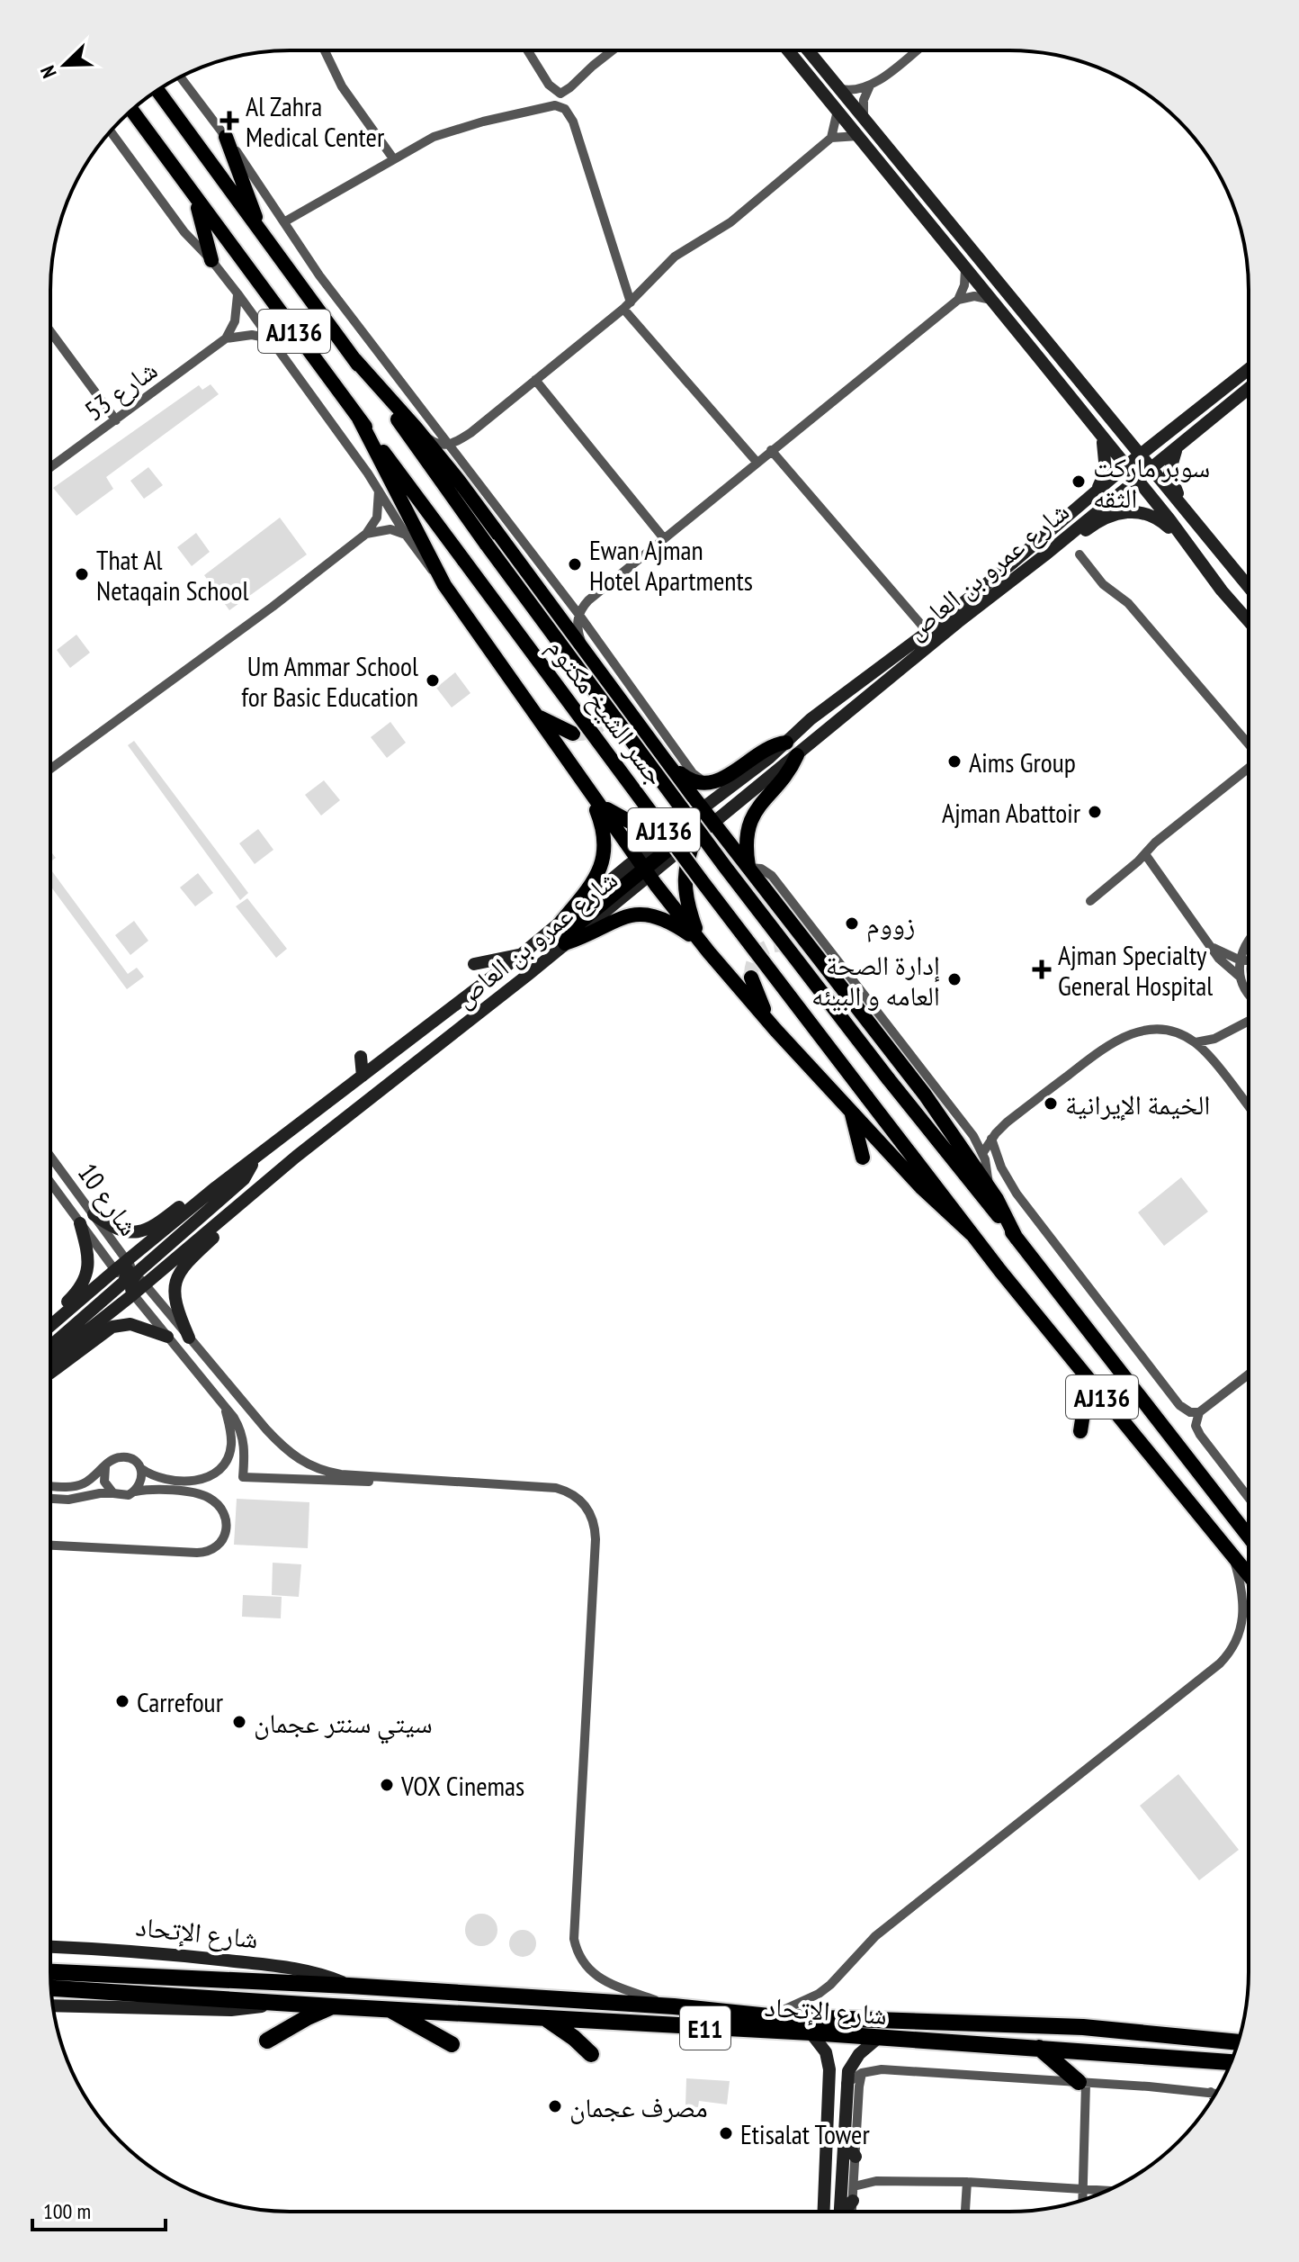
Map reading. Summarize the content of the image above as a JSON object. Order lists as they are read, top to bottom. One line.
{"streets":{"highway":["شارع الإتحاد","E11"],"main road":["AJ136","شارع عمرو بن العاص","جسر الشيخ مكتوم"],"street":["شارع 53","شارع 10"]},"crossings":[["AJ136","جسر الشيخ مكتوم"],["شارع عمرو بن العاص","شارع 10"]],"places":{"health":["Al Zahra Medical Center","Ajman Specialty General Hospital"],"other":["سوبر ماركت الثقه","Ewan Ajman Hotel Apartments","That Al Netaqain School","Um Ammar School for Basic Education","Aims Group","Ajman Abattoir","زووم","إدارة الصحة العامه و البيئه","الخيمة الإيرانية","Carrefour","سيتي سنتر عجمان","VOX Cinemas","مصرف عجمان","Etisalat Tower"]},"scale_bar":"100 m","north":"bottom left"}
